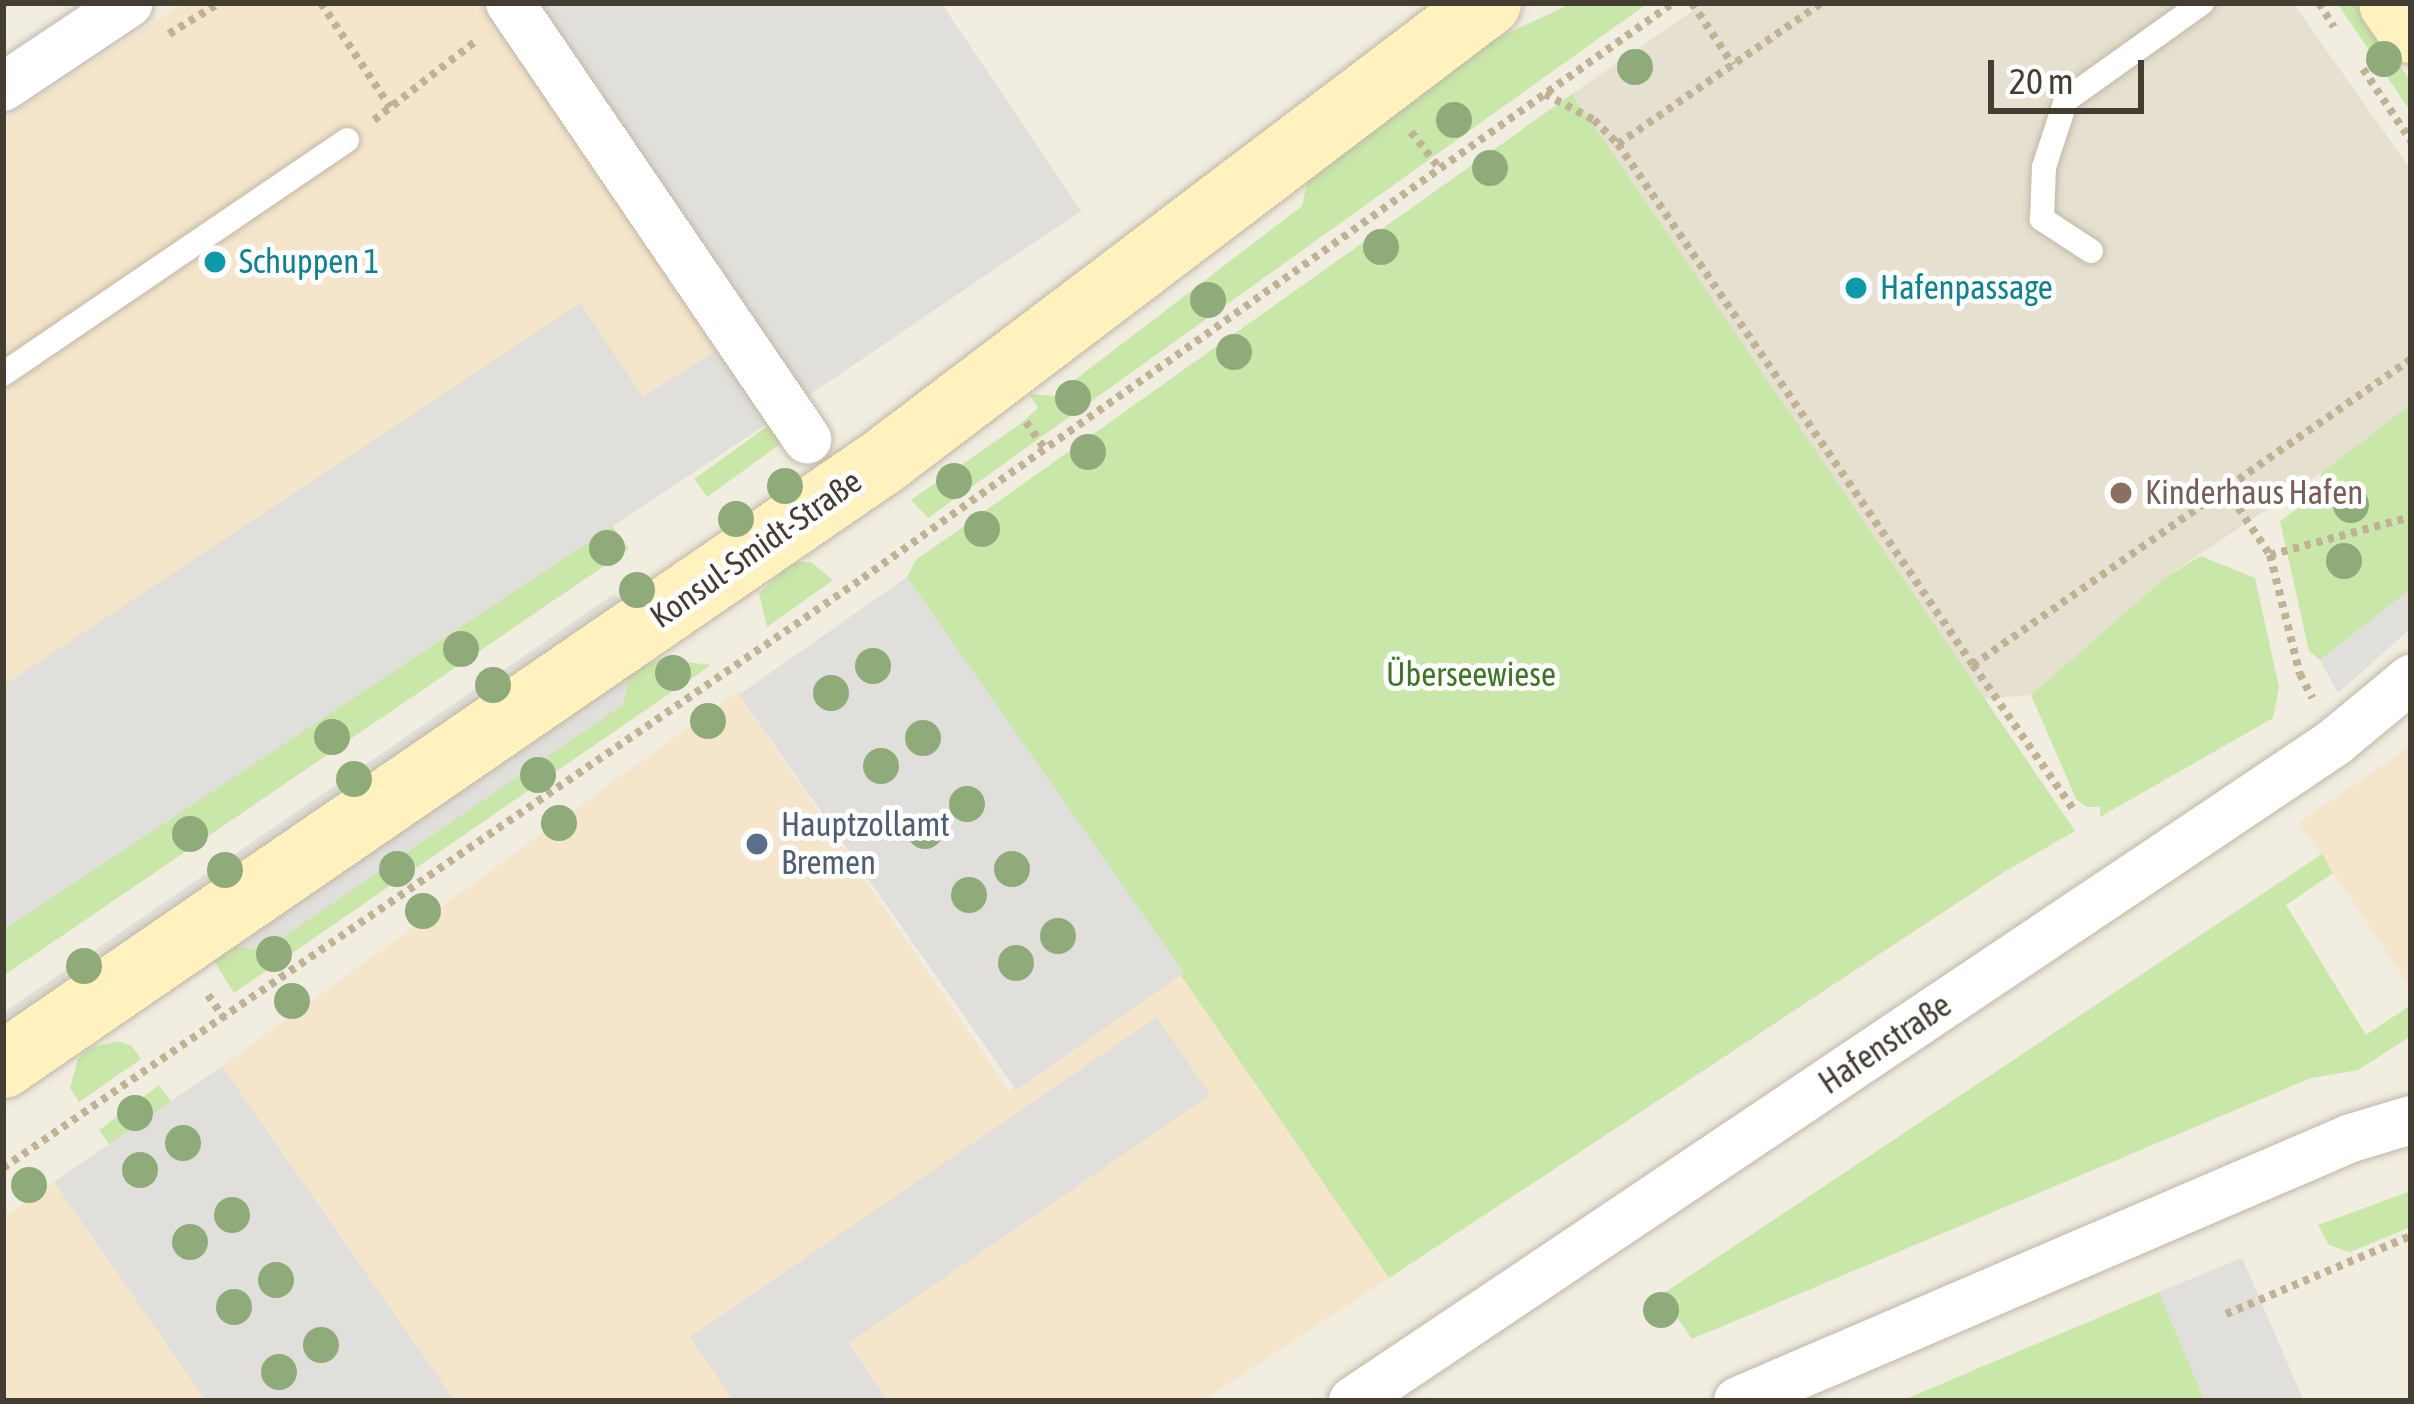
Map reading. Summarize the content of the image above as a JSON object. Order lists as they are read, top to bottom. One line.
{"streets":{"street":["Konsul-Smidt-Straße","Hafenstraße"]},"parks":["Überseewiese"],"places":["Schuppen 1","Hafenpassage","Kinderhaus Hafen","Hauptzollamt Bremen"],"scale_bar":"20 m"}
